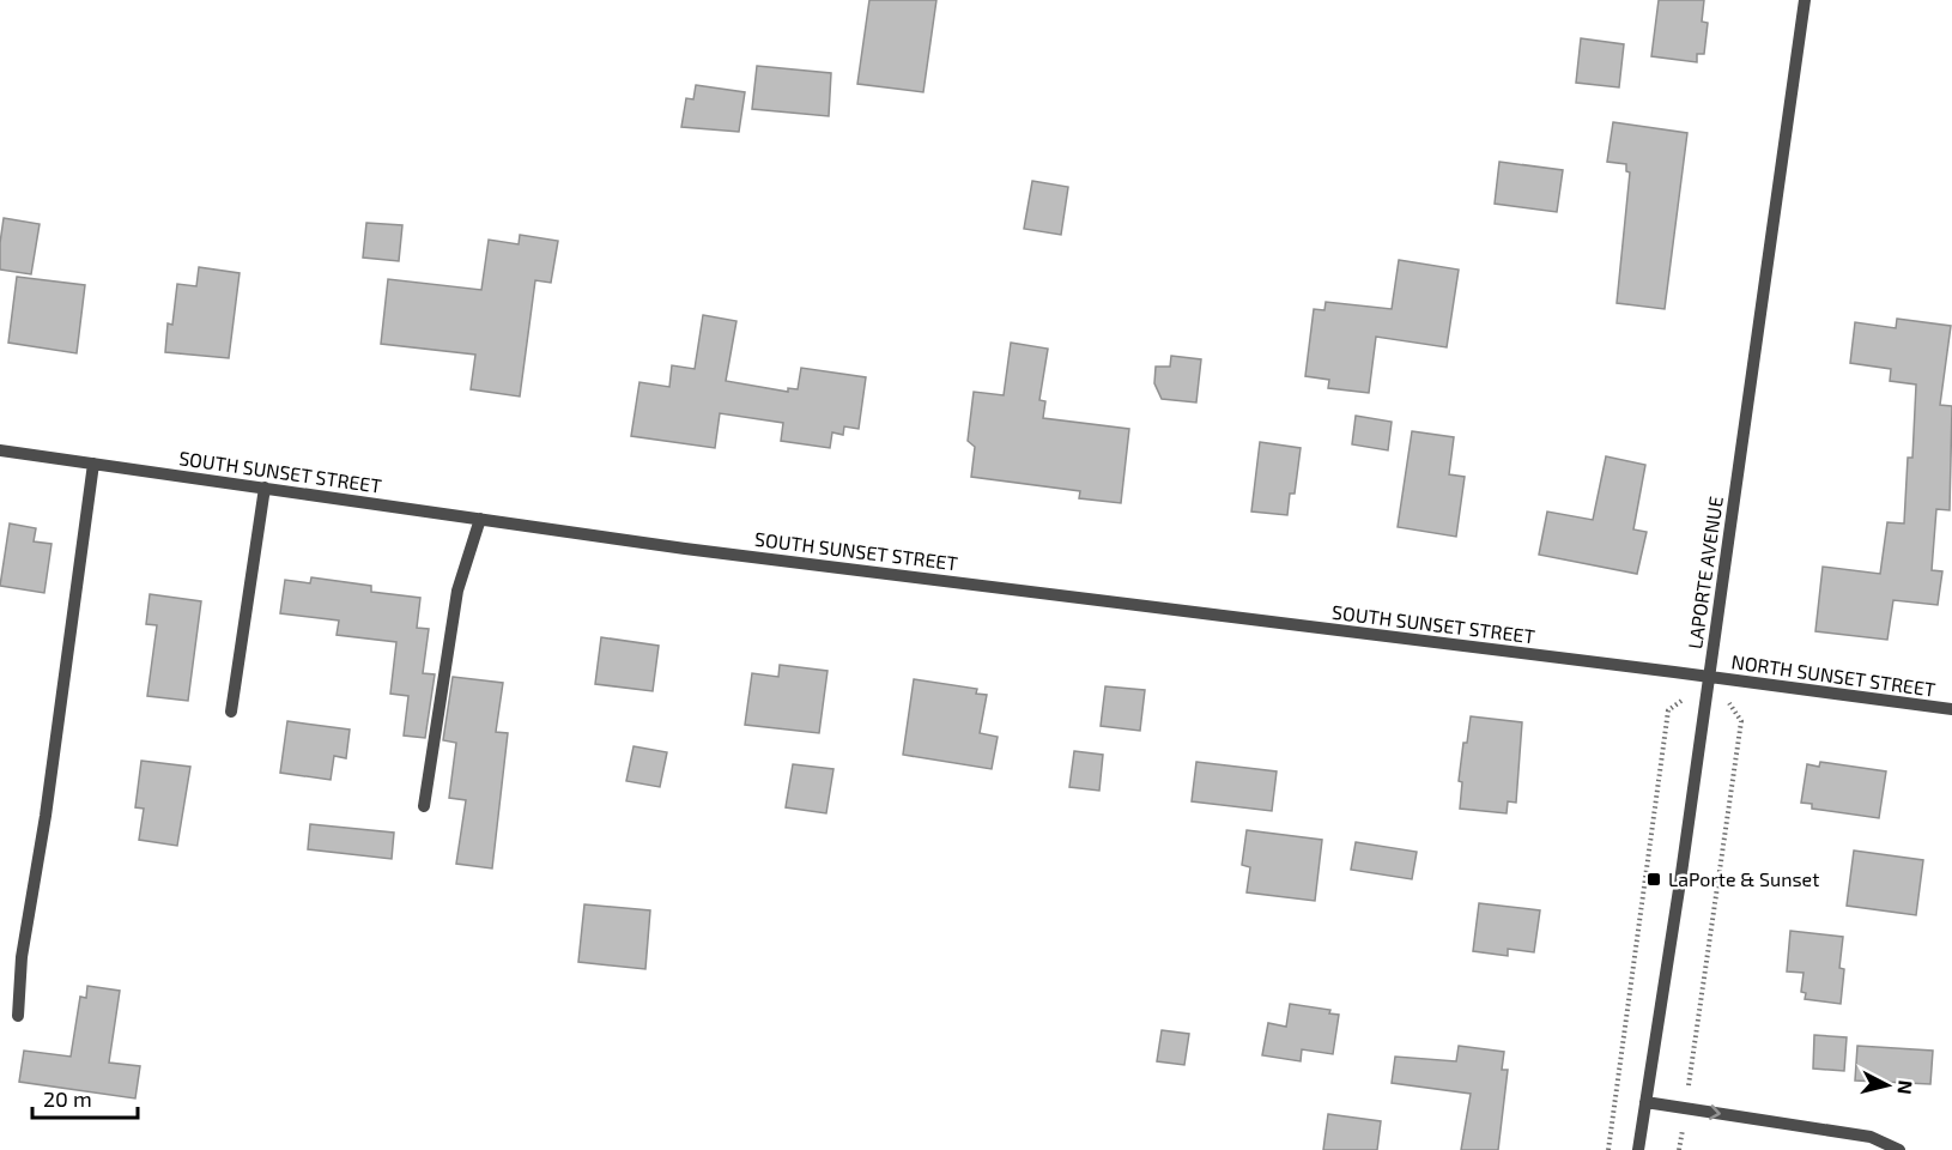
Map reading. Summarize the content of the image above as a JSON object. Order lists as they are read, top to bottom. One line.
{"streets":{"street":["SOUTH SUNSET STREET","LAPORTE AVENUE","NORTH SUNSET STREET"]},"crossings":[["SOUTH SUNSET STREET","LAPORTE AVENUE"],["SOUTH SUNSET STREET","NORTH SUNSET STREET"],["LAPORTE AVENUE","NORTH SUNSET STREET"]],"places":{"transit":["LaPorte & Sunset"]},"scale_bar":"20 m","north":"right"}
